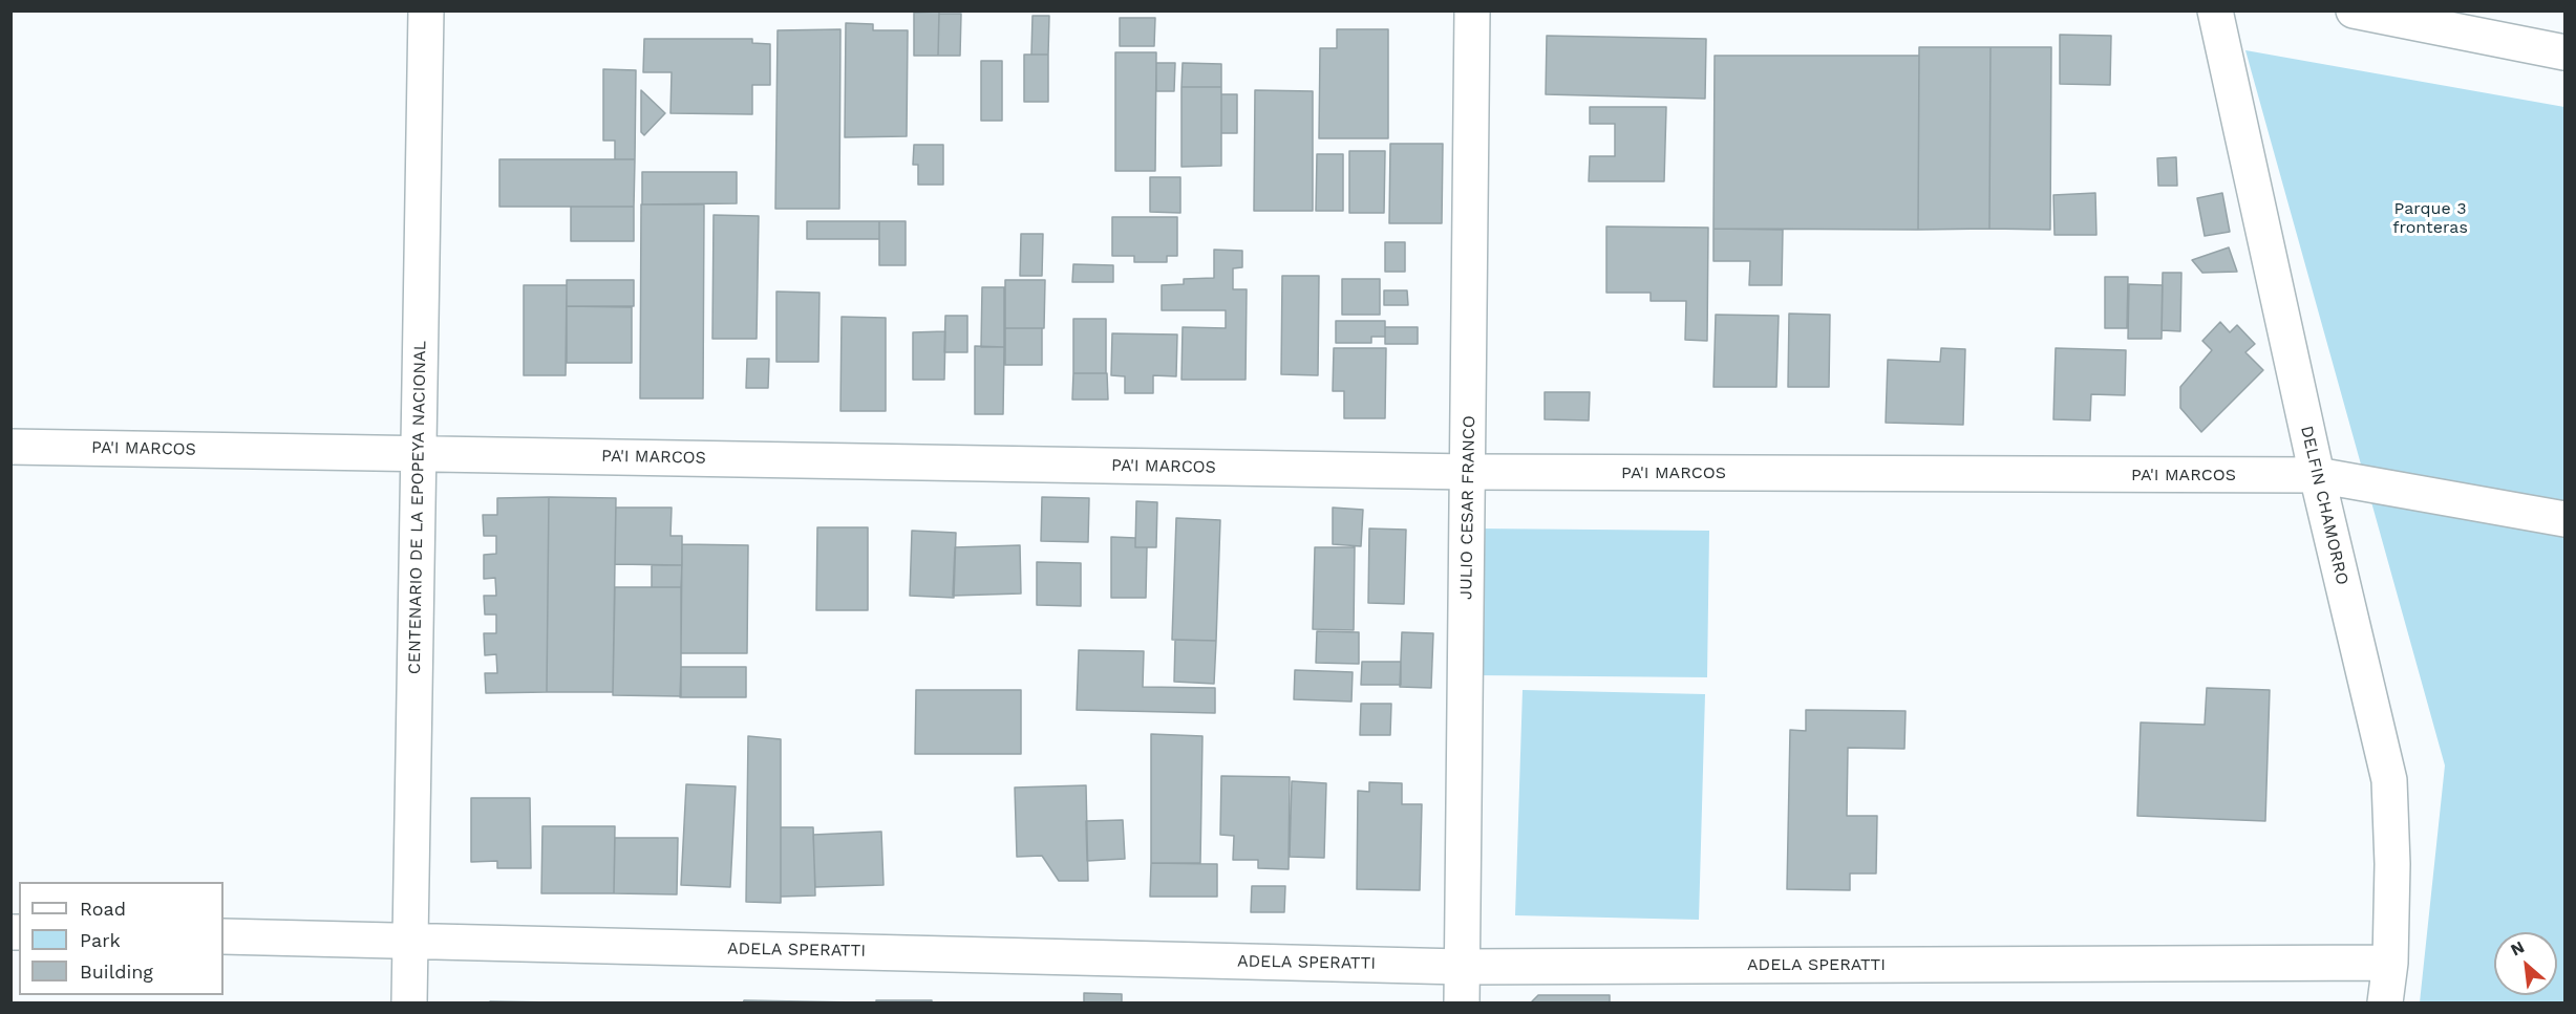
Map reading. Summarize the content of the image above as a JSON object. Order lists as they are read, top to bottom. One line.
{"streets":{"street":["PA'I MARCOS","DELFIN CHAMORRO","CENTENARIO DE LA EPOPEYA NACIONAL","JULIO CESAR FRANCO","ADELA SPERATTI"]},"crossings":[["PA'I MARCOS","DELFIN CHAMORRO"],["PA'I MARCOS","CENTENARIO DE LA EPOPEYA NACIONAL"],["PA'I MARCOS","JULIO CESAR FRANCO"],["DELFIN CHAMORRO","ADELA SPERATTI"],["CENTENARIO DE LA EPOPEYA NACIONAL","ADELA SPERATTI"],["JULIO CESAR FRANCO","ADELA SPERATTI"]],"parks":["Parque 3 fronteras"],"legend":["Road","Park","Building"],"north":"top left"}
